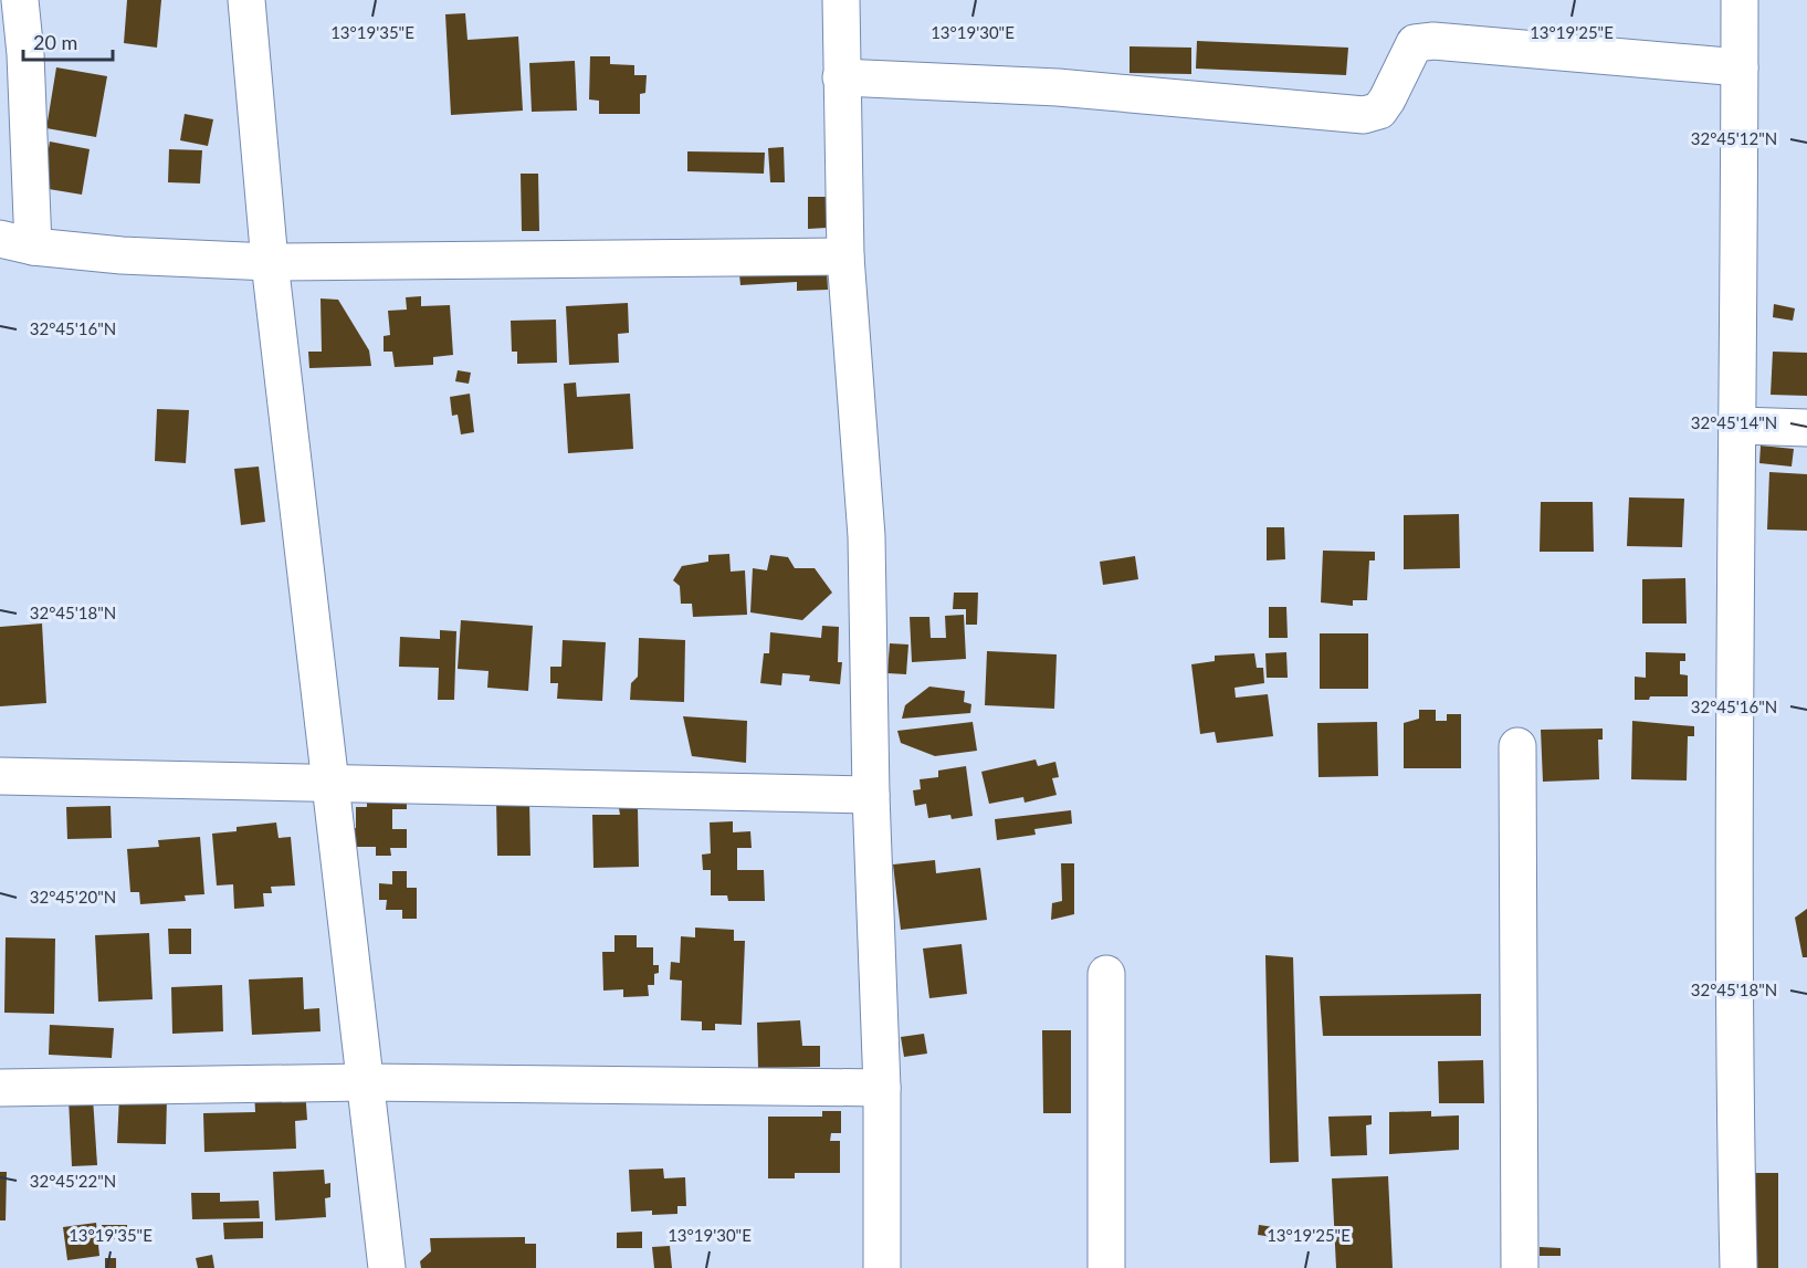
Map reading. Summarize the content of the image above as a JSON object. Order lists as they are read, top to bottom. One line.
{"scale_bar":"20 m","coordinates":["13°19'35\"E","13°19'30\"E","13°19'25\"E","32°45'12\"N","32°45'16\"N","32°45'14\"N","32°45'18\"N","32°45'20\"N","32°45'22\"N"]}
